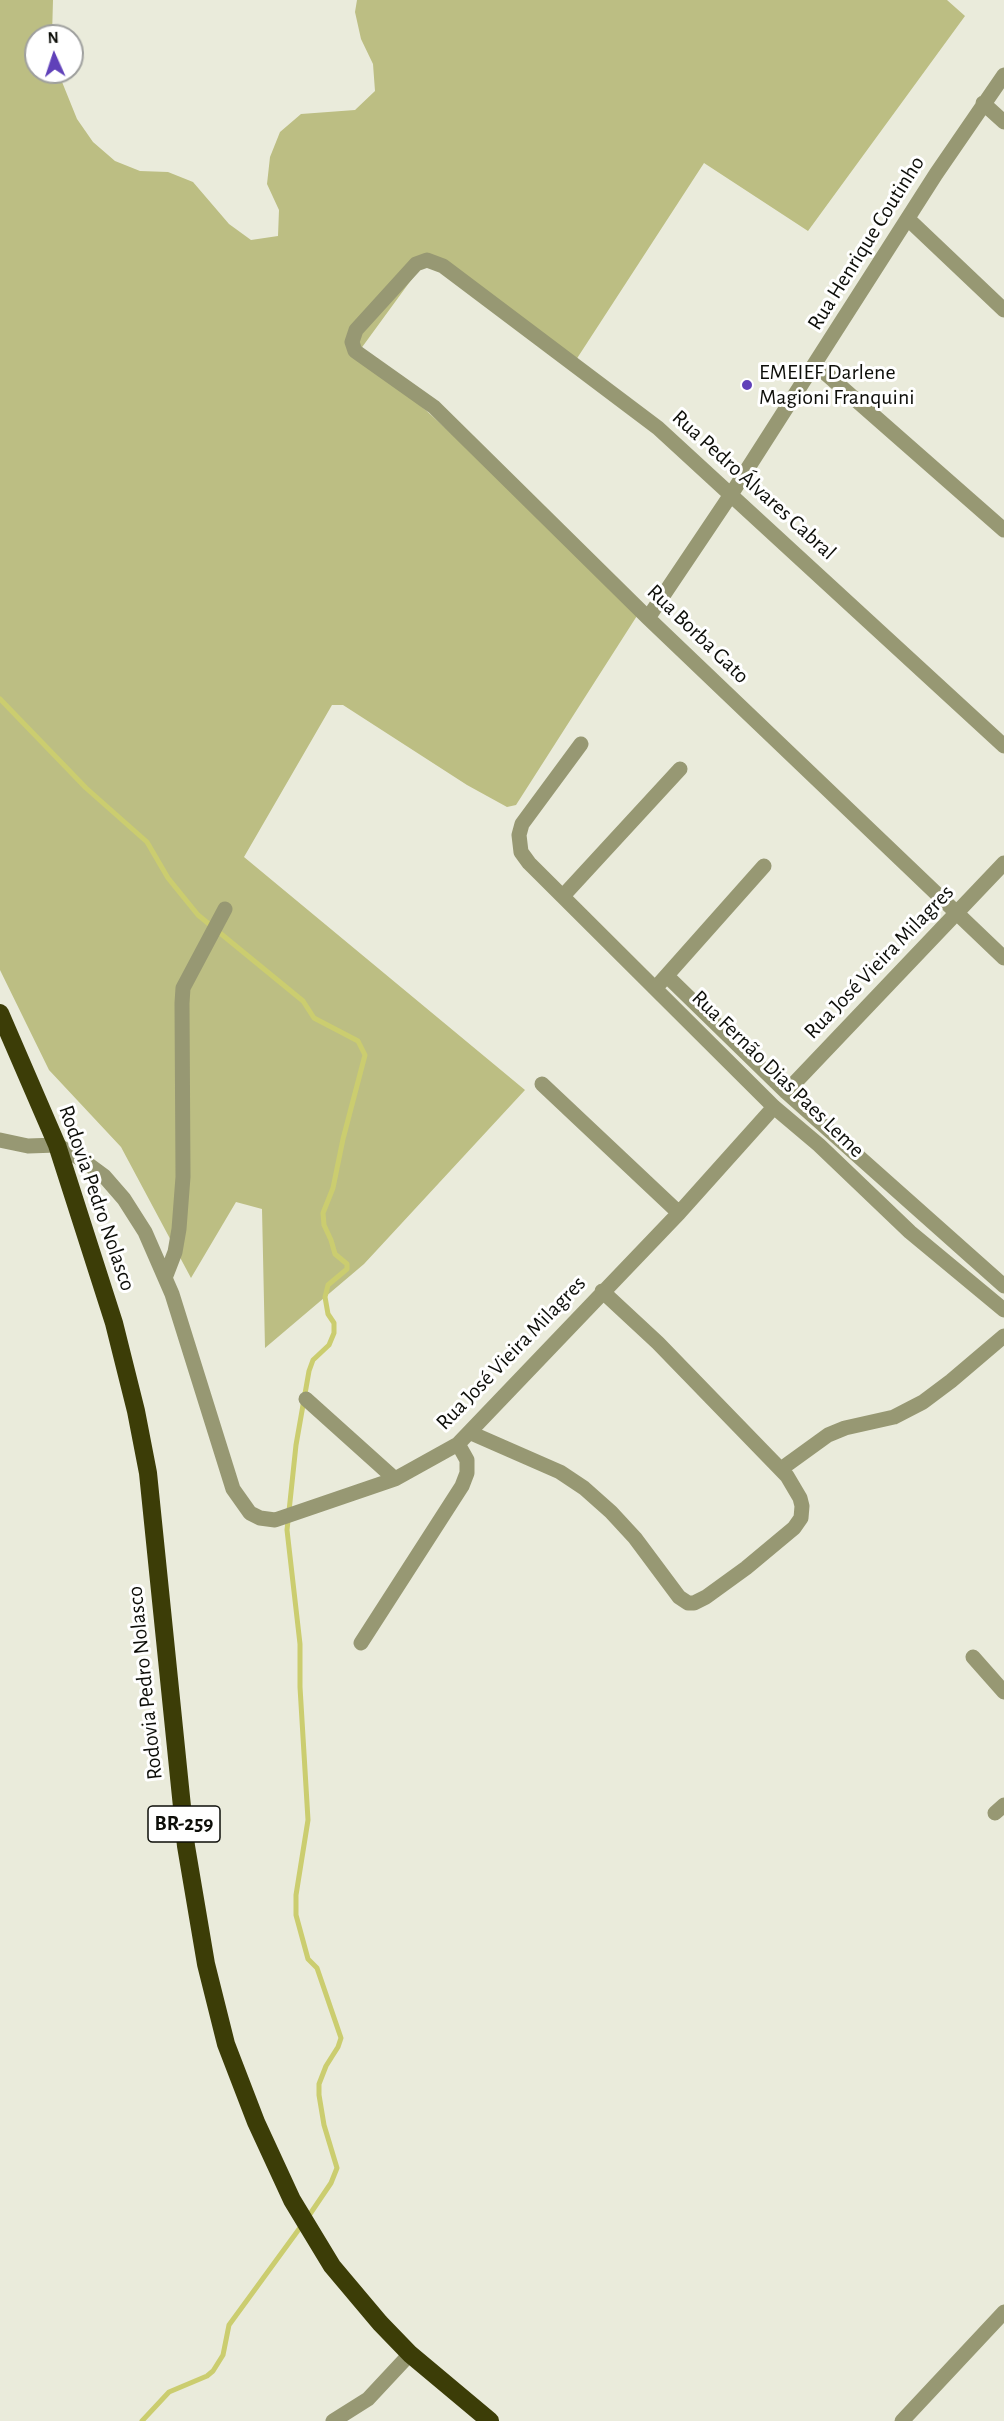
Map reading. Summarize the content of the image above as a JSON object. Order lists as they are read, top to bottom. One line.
{"streets":{"highway":["Rodovia Pedro Nolasco","BR-259"],"street":["Rua Henrique Coutinho","Rua Pedro Álvares Cabral","Rua Borba Gato","Rua José Vieira Milagres","Rua Fernão Dias Paes Leme"]},"crossings":[["Rua Henrique Coutinho","Rua Pedro Álvares Cabral"],["Rua Henrique Coutinho","Rua Borba Gato"],["Rua Pedro Álvares Cabral","Rua Borba Gato"],["Rua Borba Gato","Rua José Vieira Milagres"],["Rua José Vieira Milagres","Rua Fernão Dias Paes Leme"],["Rua José Vieira Milagres","Rodovia Pedro Nolasco"]],"places":["EMEIEF Darlene Magioni Franquini"],"north":"top"}
